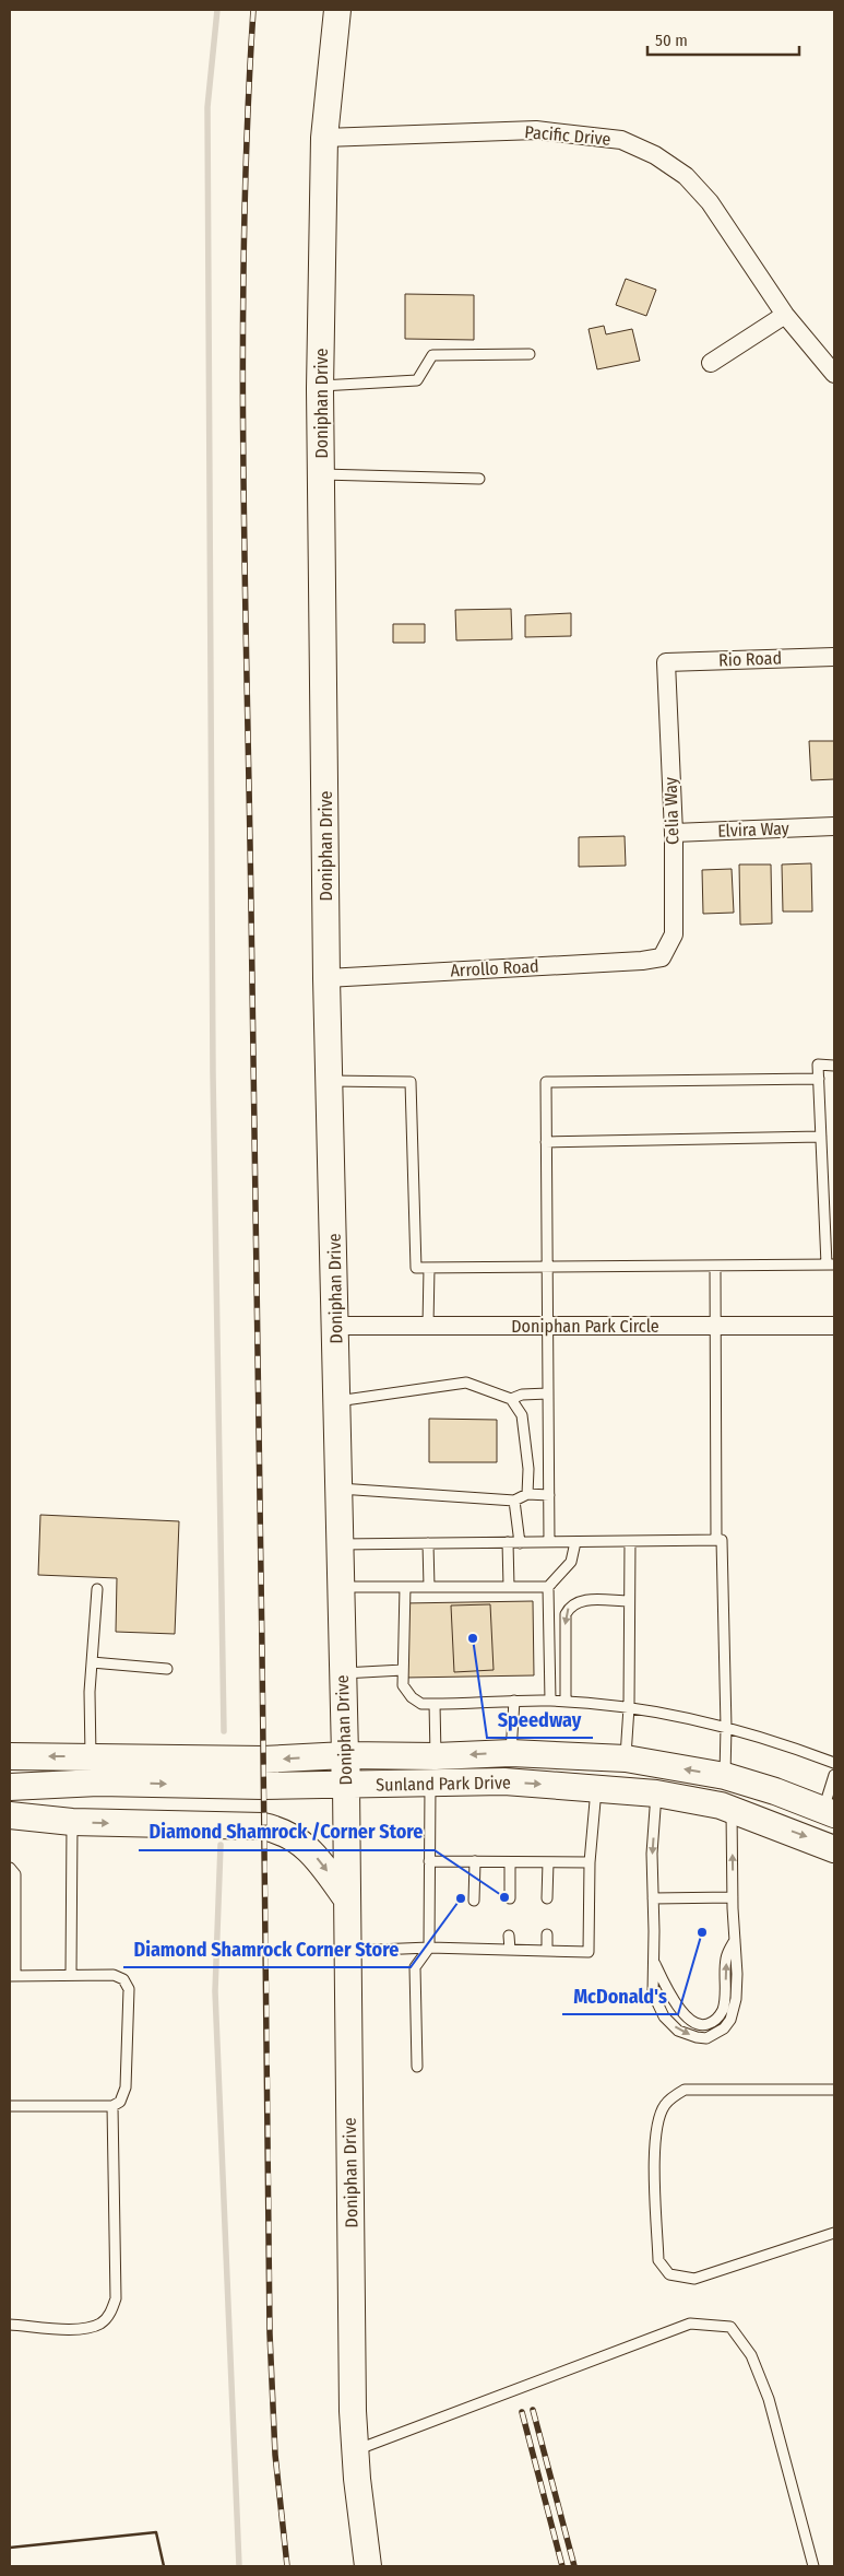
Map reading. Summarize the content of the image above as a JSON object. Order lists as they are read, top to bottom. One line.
{"streets":{"main road":["Doniphan Drive","Sunland Park Drive"],"street":["Pacific Drive","Rio Road","Celia Way","Elvira Way","Arrollo Road","Doniphan Park Circle"]},"crossings":[["Pacific Drive","Doniphan Drive"],["Doniphan Drive","Arrollo Road"],["Doniphan Drive","Doniphan Park Circle"],["Doniphan Drive","Sunland Park Drive"],["Rio Road","Celia Way"],["Celia Way","Elvira Way"],["Celia Way","Arrollo Road"]],"places":["Speedway","Diamond Shamrock /Corner Store","Diamond Shamrock Corner Store","McDonald's"],"scale_bar":"50 m"}
